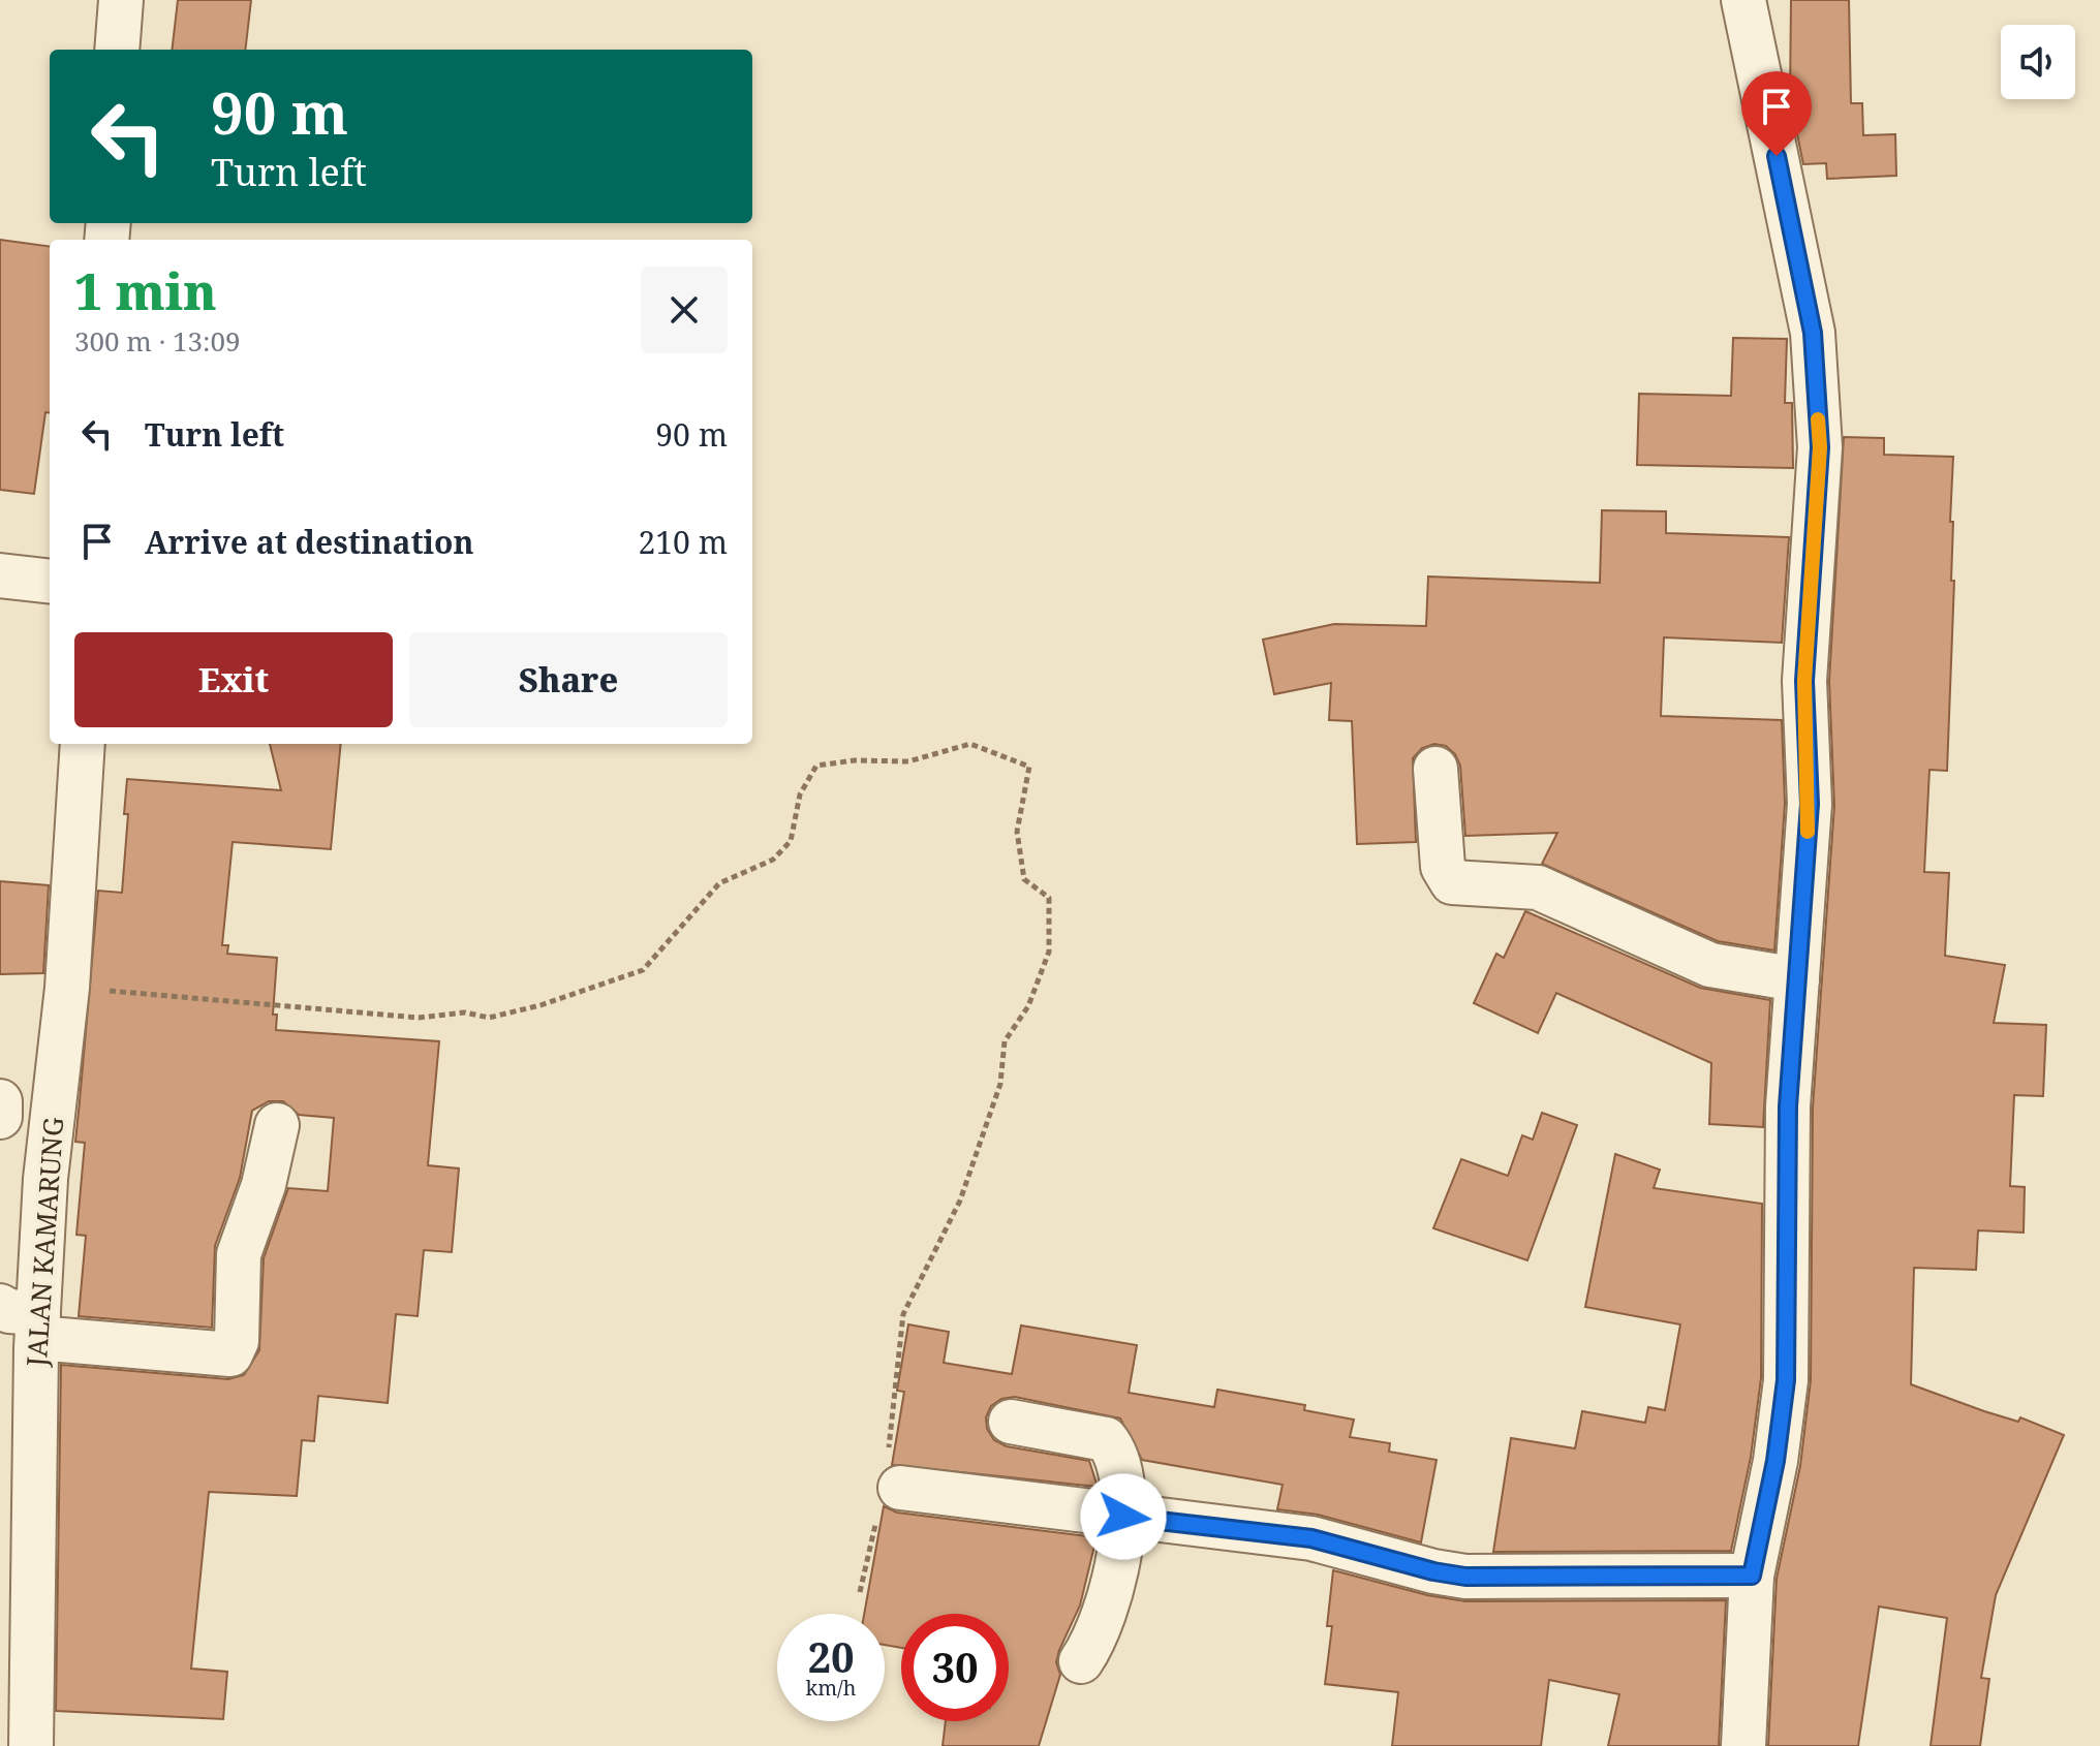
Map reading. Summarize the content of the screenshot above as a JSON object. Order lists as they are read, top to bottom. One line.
{"streets":{"street":["JALAN KAMARUNG"]},"page":{"turn":["90 m","Turn left"],"heading":["1 min","300 m · 13:09"],"list":[{"name":"Turn left","value":"90 m"},{"name":"Arrive at destination","value":"210 m"}],"buttons":["Exit","Share"],"speed":"20 km/h","limit":"30"}}
